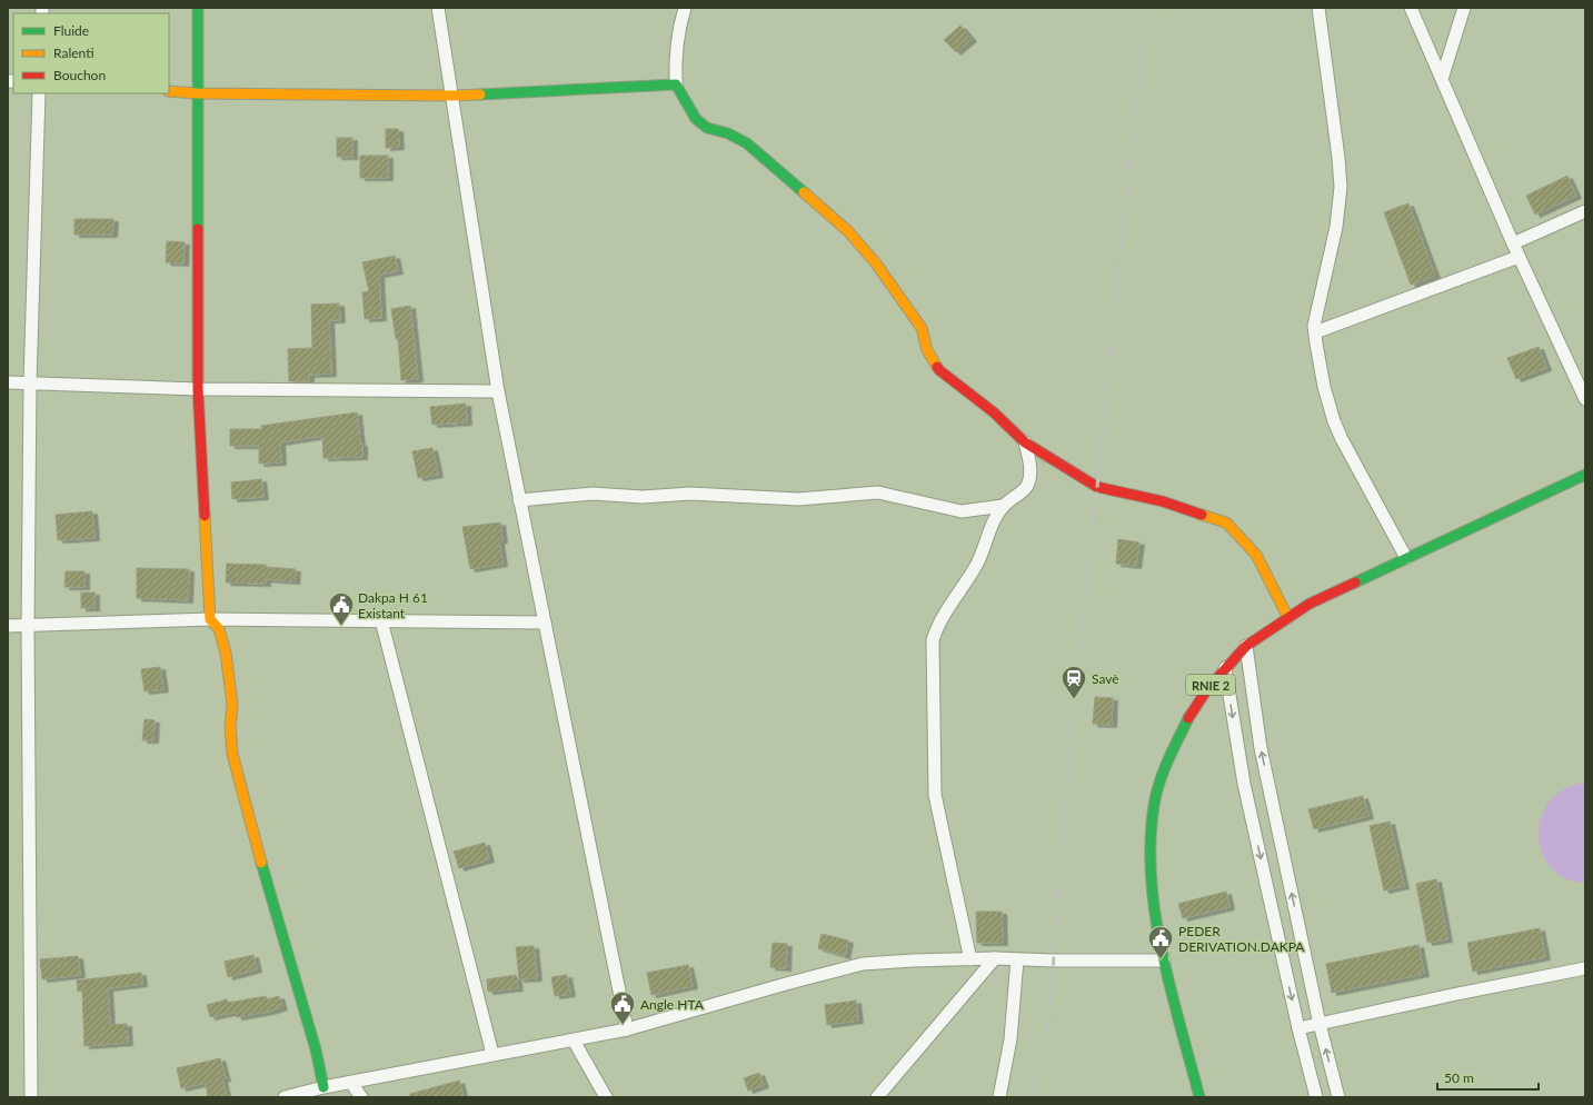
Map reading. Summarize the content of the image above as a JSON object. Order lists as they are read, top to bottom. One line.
{"streets":{"street":["RNIE 2"]},"places":{"public building":["Dakpa H 61 Existant","PEDER DERIVATION.DAKPA","Angle HTA"],"station":["Savè"]},"legend":["Fluide","Ralenti","Bouchon"],"scale_bar":"50 m"}
